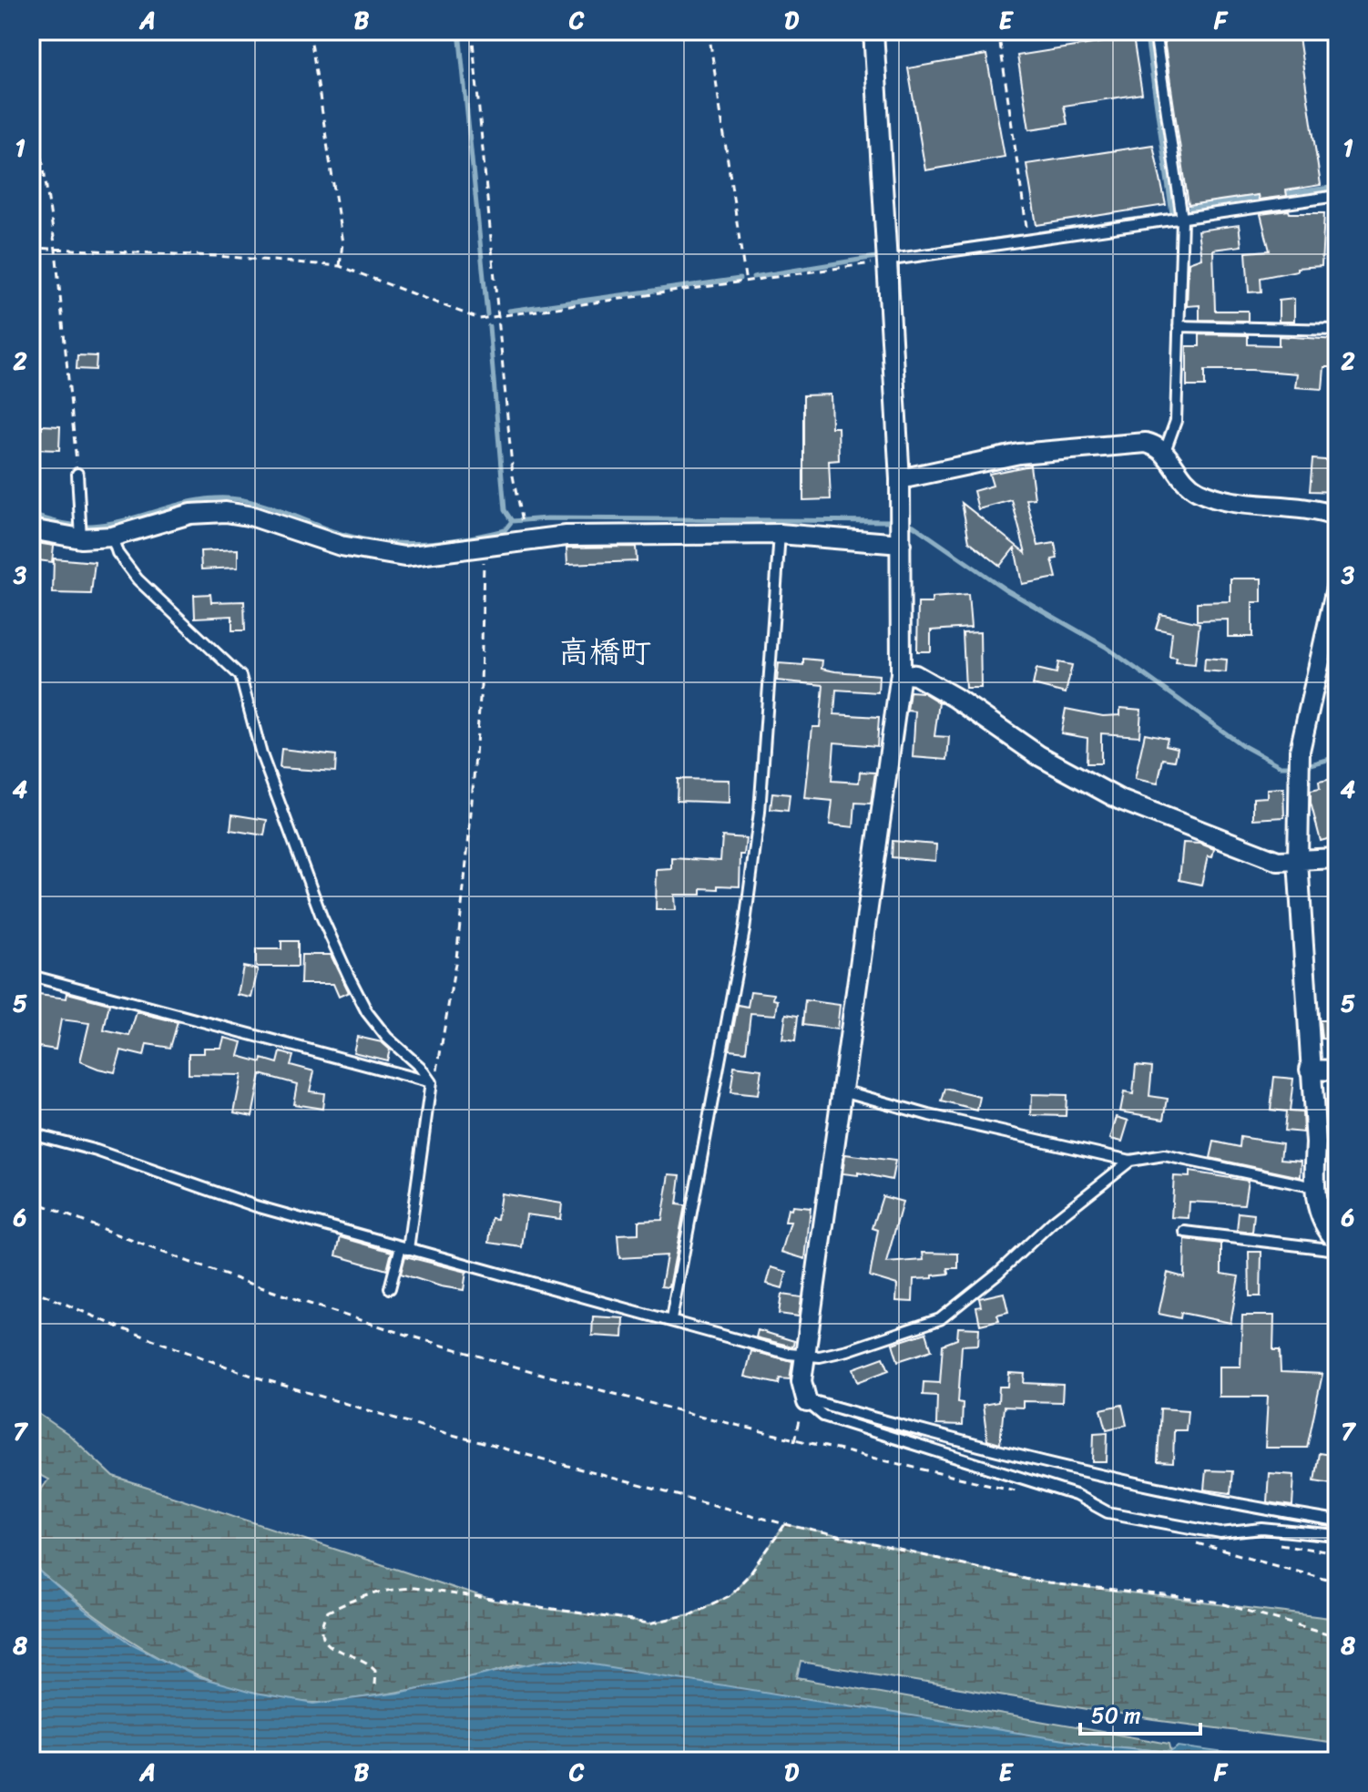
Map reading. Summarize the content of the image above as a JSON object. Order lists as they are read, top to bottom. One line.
{"districts":["高橋町"],"scale_bar":"50 m","grid":{"columns":["A","B","C","D","E","F"],"rows":["1","2","3","4","5","6","7","8"]}}
